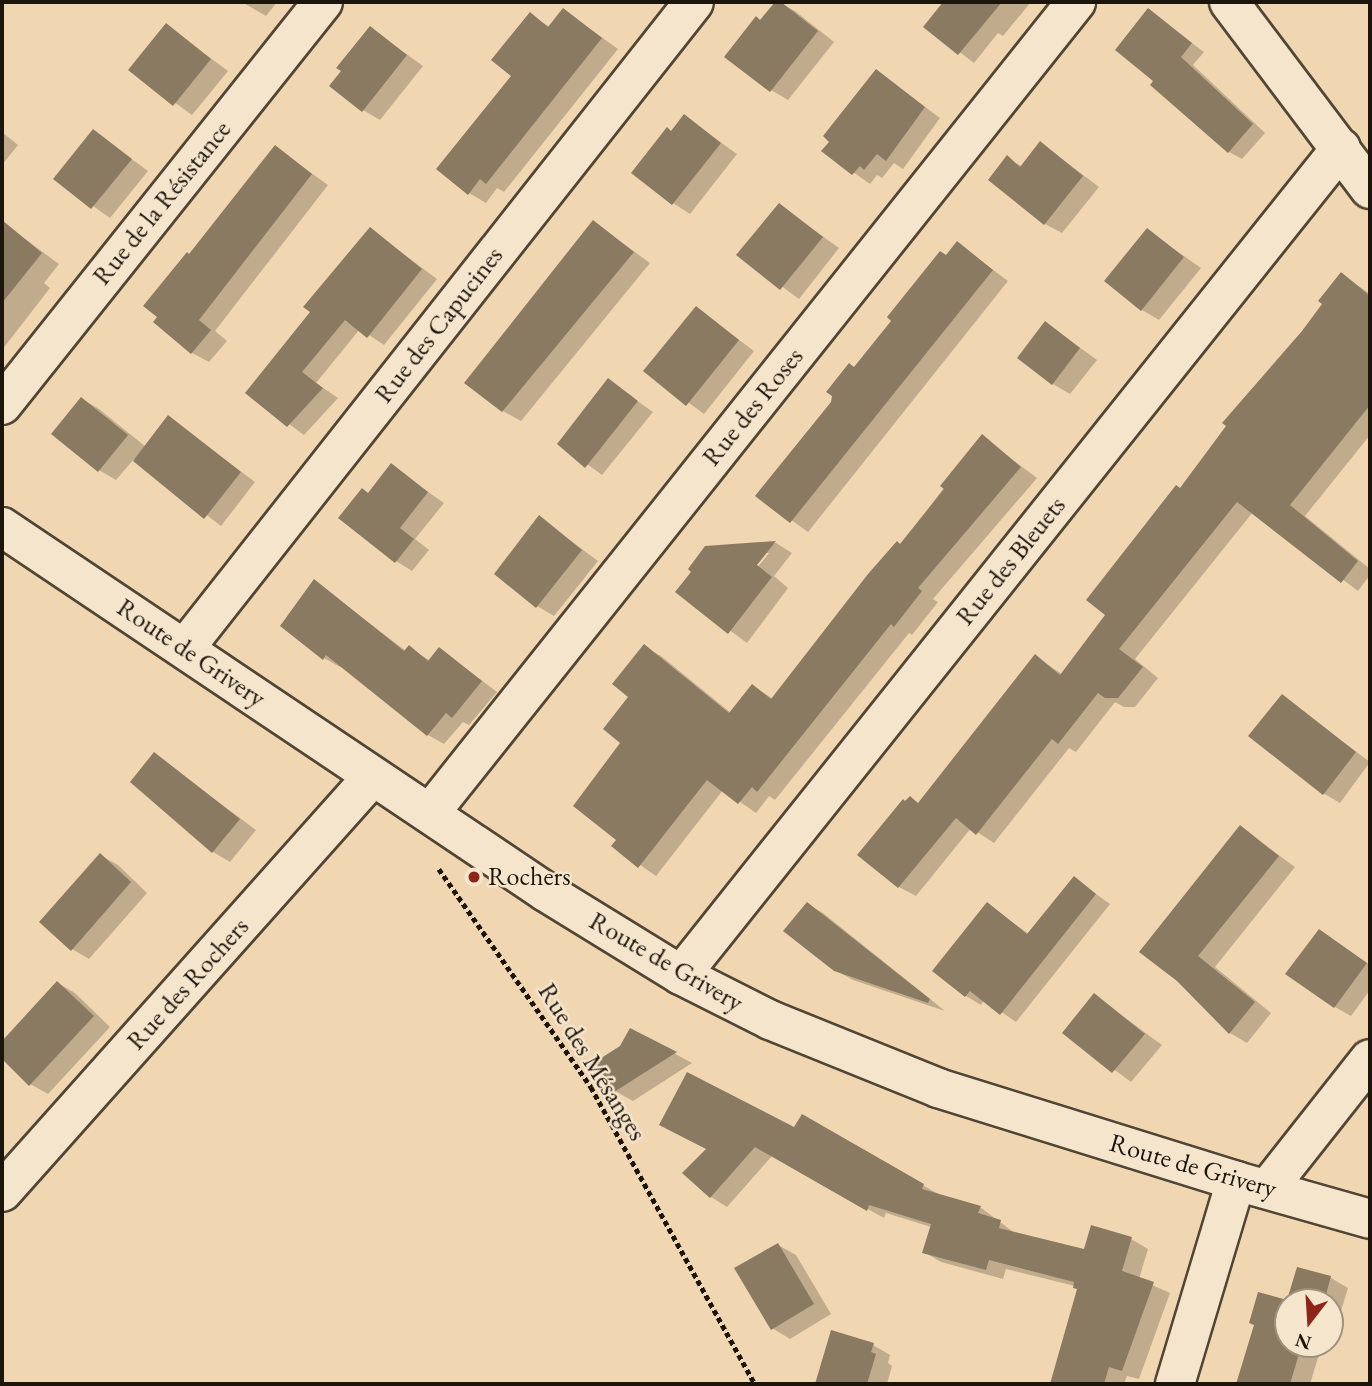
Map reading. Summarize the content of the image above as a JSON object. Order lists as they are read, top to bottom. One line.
{"streets":{"street":["Rue de la Résistance","Rue des Capucines","Rue des Roses","Rue des Bleuets","Route de Grivery","Rue des Rochers"],"path":["Rue des Mésanges"]},"crossings":[["Rue des Capucines","Route de Grivery"],["Rue des Roses","Route de Grivery"],["Rue des Bleuets","Route de Grivery"],["Route de Grivery","Rue des Rochers"]],"places":["Rochers"],"north":"bottom"}
